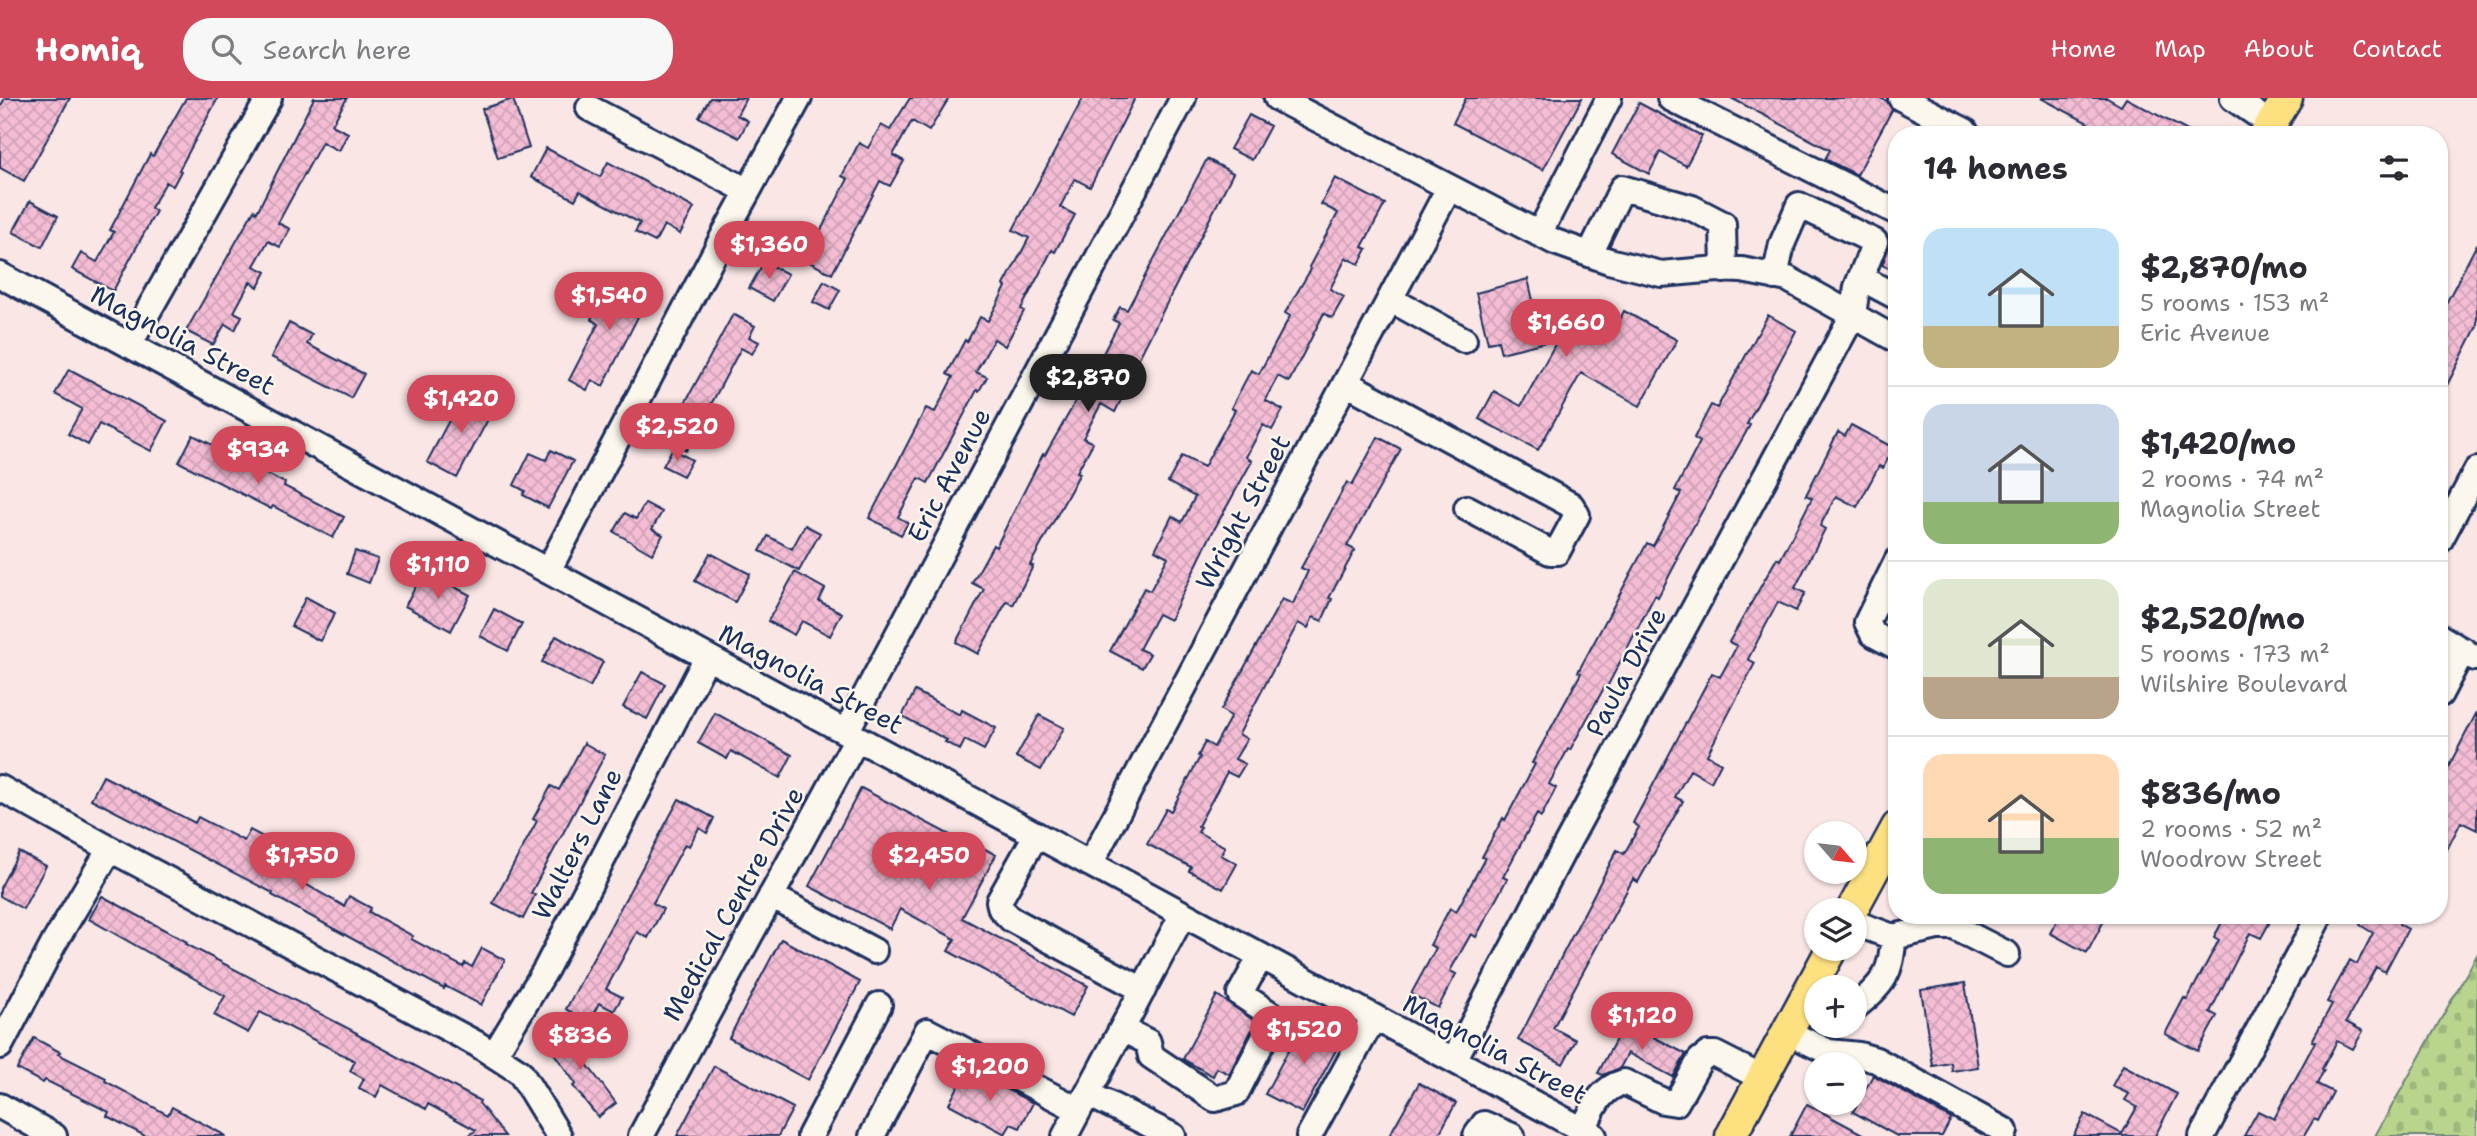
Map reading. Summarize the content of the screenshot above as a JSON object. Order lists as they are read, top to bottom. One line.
{"streets":{"street":["Magnolia Street","Eric Avenue","Wright Street","Paula Drive","Walters Lane","Medical Centre Drive"]},"crossings":[["Magnolia Street","Eric Avenue"],["Magnolia Street","Wright Street"],["Magnolia Street","Paula Drive"],["Magnolia Street","Walters Lane"],["Magnolia Street","Medical Centre Drive"],["Eric Avenue","Medical Centre Drive"]],"north":"bottom right","page":{"header":"Homiq","search":"Search here","nav":["Home","Map","About","Contact"],"heading":"14 homes","list":[{"name":"$2,870/mo","note":"5 rooms · 153 m² · Eric Avenue"},{"name":"$1,420/mo","note":"2 rooms · 74 m² · Magnolia Street"},{"name":"$2,520/mo","note":"5 rooms · 173 m² · Wilshire Boulevard"},{"name":"$836/mo","note":"2 rooms · 52 m² · Woodrow Street"}],"price":["$1,360","$1,540","$1,660","$2,870","$1,420","$2,520","$934","$1,110","$1,750","$2,450","$1,120","$1,520","$836","$1,200"],"map_buttons":["+","−"]}}
